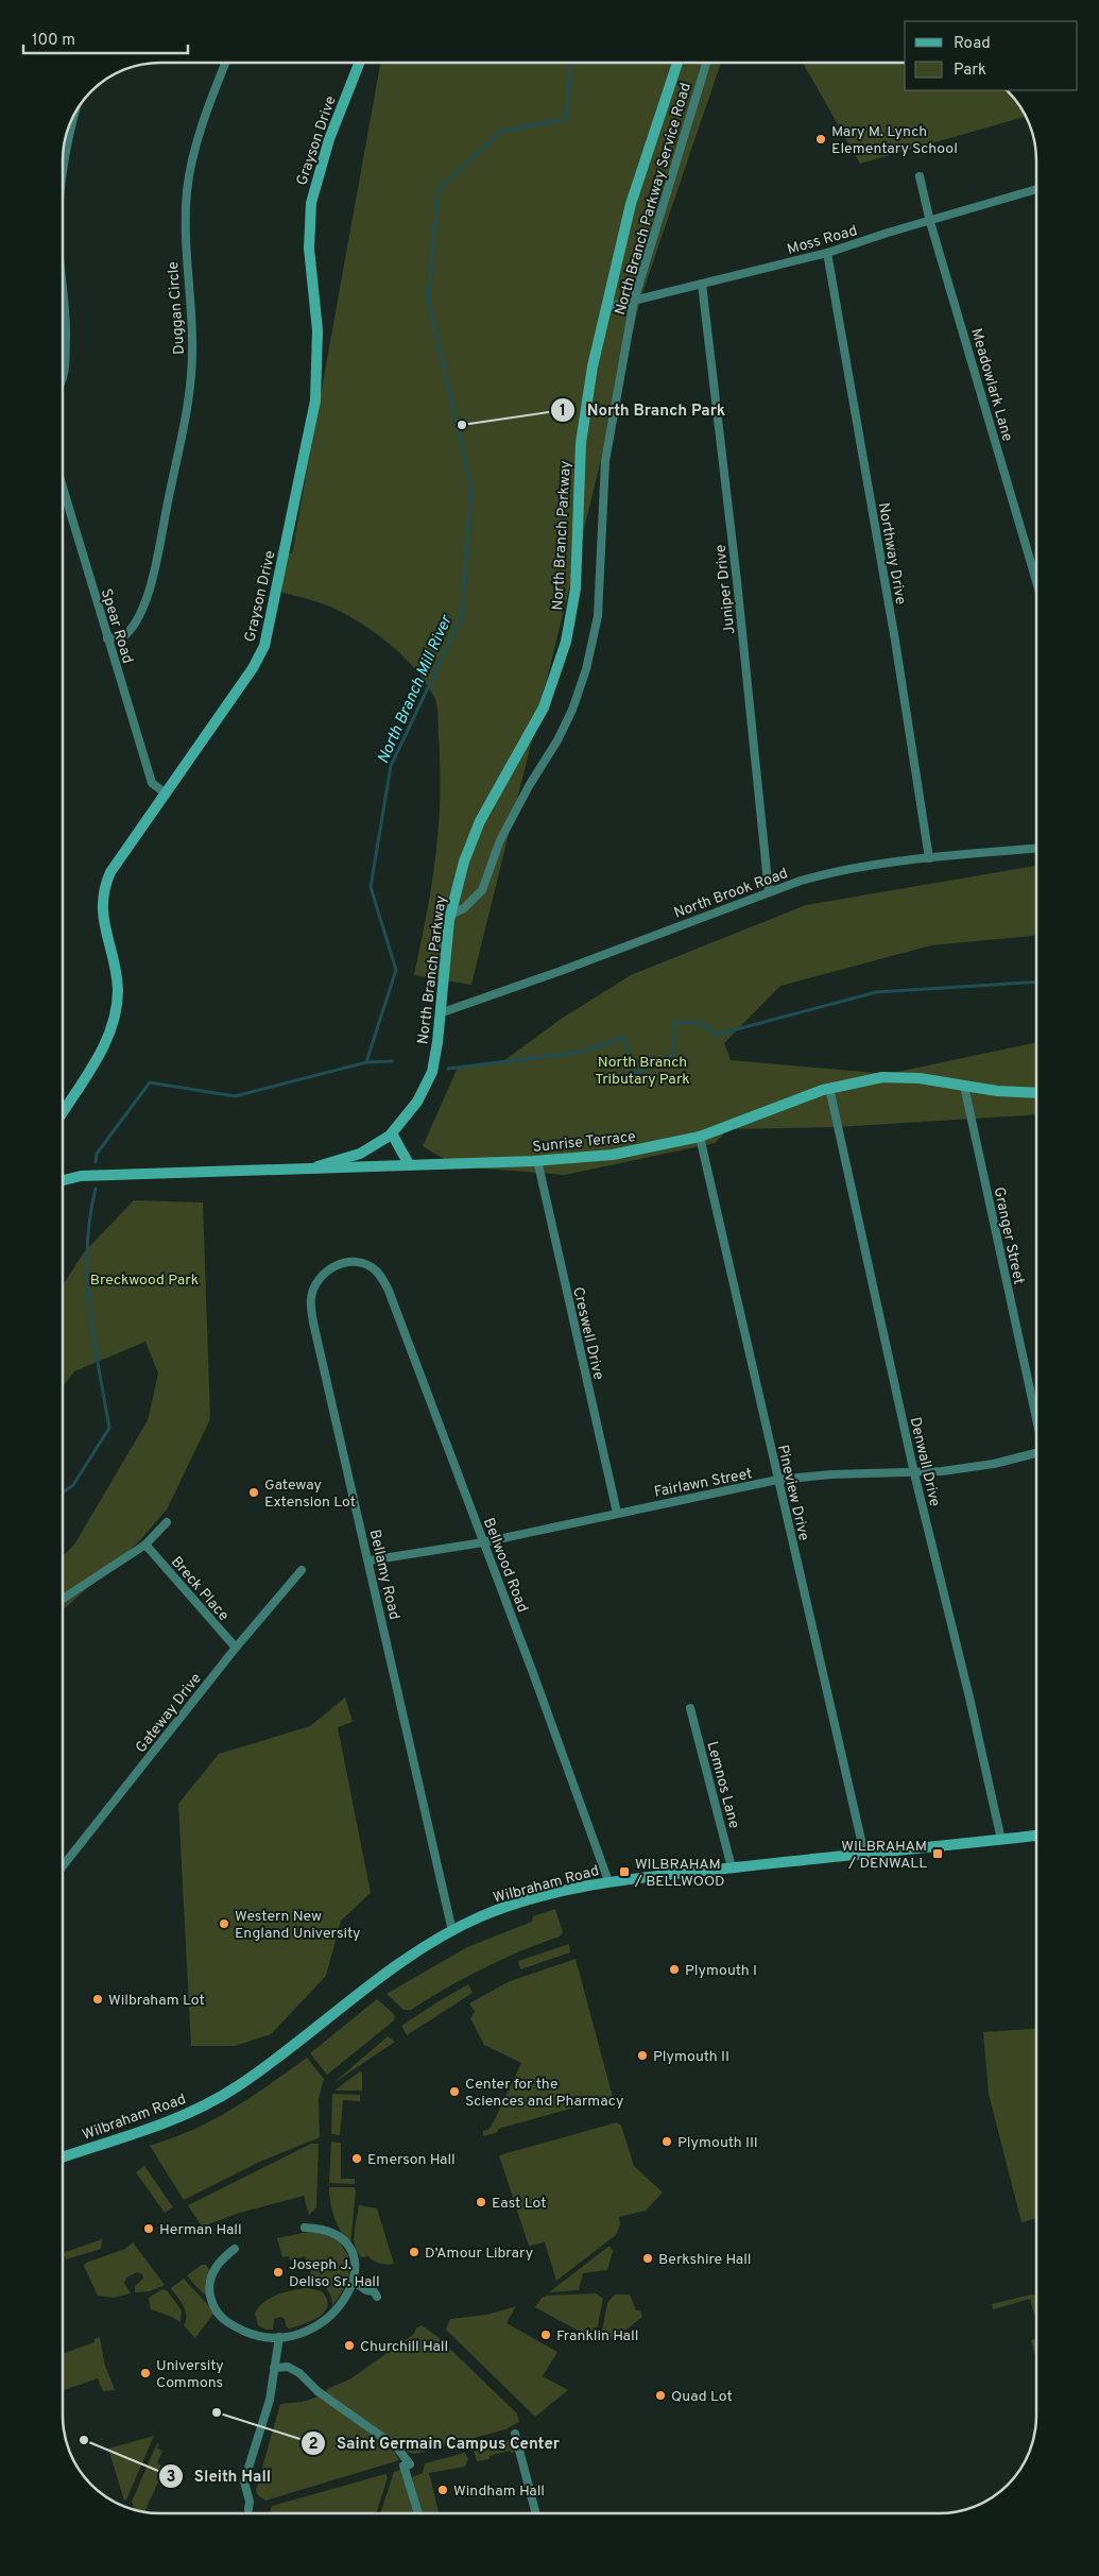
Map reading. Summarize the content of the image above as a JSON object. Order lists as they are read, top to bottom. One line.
{"streets":{"street":["Grayson Drive","North Branch Parkway Service Road","Moss Road","Duggan Circle","Meadowlark Lane","North Branch Parkway","Northway Drive","Juniper Drive","Spear Road","North Brook Road","Sunrise Terrace","Granger Street","Creswell Drive","Denwall Drive","Fairlawn Street","Pineview Drive","Bellwood Road","Bellamy Road","Breck Place","Gateway Drive","Lemnos Lane","Wilbraham Road"]},"crossings":[["Grayson Drive","Spear Road"],["North Branch Parkway Service Road","Moss Road"],["North Branch Parkway Service Road","North Branch Parkway"],["Moss Road","Meadowlark Lane"],["Moss Road","North Branch Parkway"],["Moss Road","Northway Drive"],["Moss Road","Juniper Drive"],["Duggan Circle","Spear Road"],["North Branch Parkway","North Brook Road"],["North Branch Parkway","Sunrise Terrace"],["Northway Drive","North Brook Road"],["Juniper Drive","North Brook Road"],["Sunrise Terrace","Granger Street"],["Sunrise Terrace","Creswell Drive"],["Sunrise Terrace","Denwall Drive"],["Sunrise Terrace","Pineview Drive"],["Creswell Drive","Fairlawn Street"],["Denwall Drive","Fairlawn Street"],["Denwall Drive","Wilbraham Road"],["Fairlawn Street","Pineview Drive"],["Fairlawn Street","Bellwood Road"],["Fairlawn Street","Bellamy Road"],["Pineview Drive","Wilbraham Road"],["Bellwood Road","Bellamy Road"],["Bellwood Road","Wilbraham Road"],["Bellamy Road","Wilbraham Road"],["Breck Place","Gateway Drive"],["Lemnos Lane","Wilbraham Road"]],"water":["North Branch Mill River"],"parks":["North Branch Tributary Park","Breckwood Park"],"places":{"other":["Mary M. Lynch Elementary School","North Branch Park","Gateway Extension Lot","Western New England University","Plymouth I","Wilbraham Lot","Plymouth II","Center for the Sciences and Pharmacy","Plymouth III","Emerson Hall","East Lot","Herman Hall","D’Amour Library","Berkshire Hall","Joseph J. Deliso Sr. Hall","Franklin Hall","Churchill Hall","University Commons","Quad Lot","Saint Germain Campus Center","Sleith Hall","Windham Hall"],"transit":["WILBRAHAM / DENWALL","WILBRAHAM / BELLWOOD"]},"legend":["Road","Park"],"scale_bar":"100 m"}
